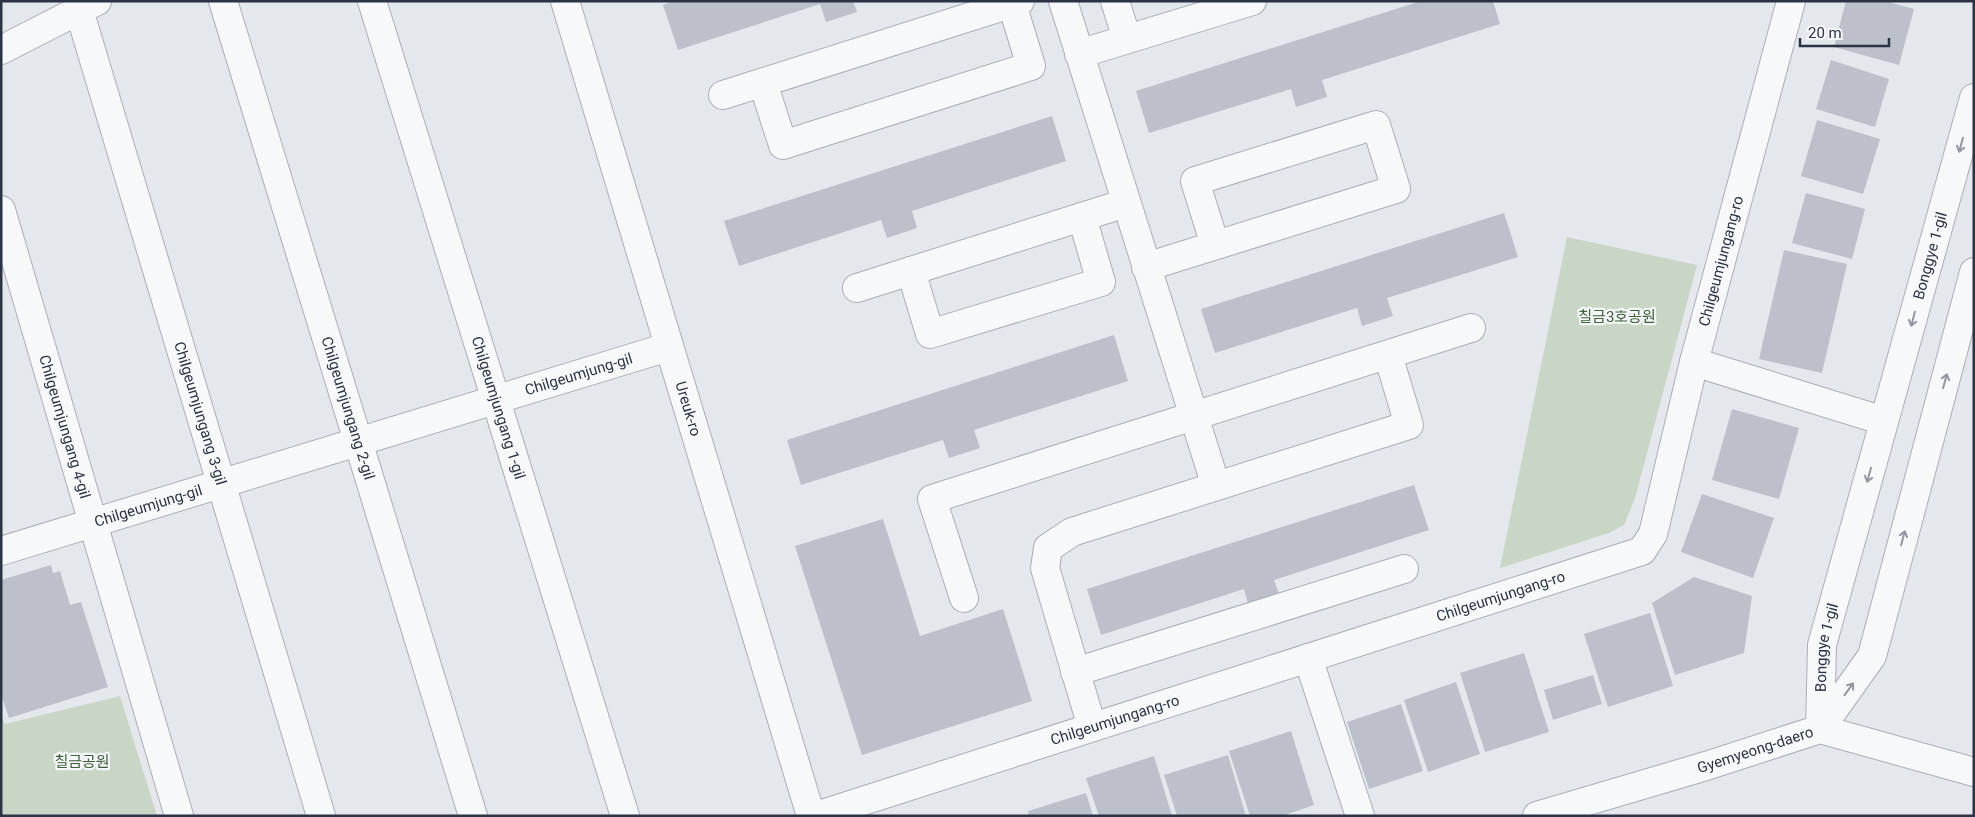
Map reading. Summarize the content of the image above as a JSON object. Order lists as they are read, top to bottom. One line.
{"streets":{"street":["Bonggye 1-gil","Chilgeumjungang-ro","Chilgeumjung-gil","Chilgeumjungang 1-gil","Chilgeumjungang 2-gil","Ureuk-ro","Chilgeumjungang 3-gil","Chilgeumjungang 4-gil","Gyemyeong-daero"]},"crossings":[["Bonggye 1-gil","Gyemyeong-daero"],["Chilgeumjung-gil","Chilgeumjungang 1-gil"],["Chilgeumjung-gil","Chilgeumjungang 2-gil"],["Chilgeumjung-gil","Ureuk-ro"],["Chilgeumjung-gil","Chilgeumjungang 3-gil"],["Chilgeumjung-gil","Chilgeumjungang 4-gil"]],"parks":["칠금3호공원","칠금공원"],"scale_bar":"20 m"}
